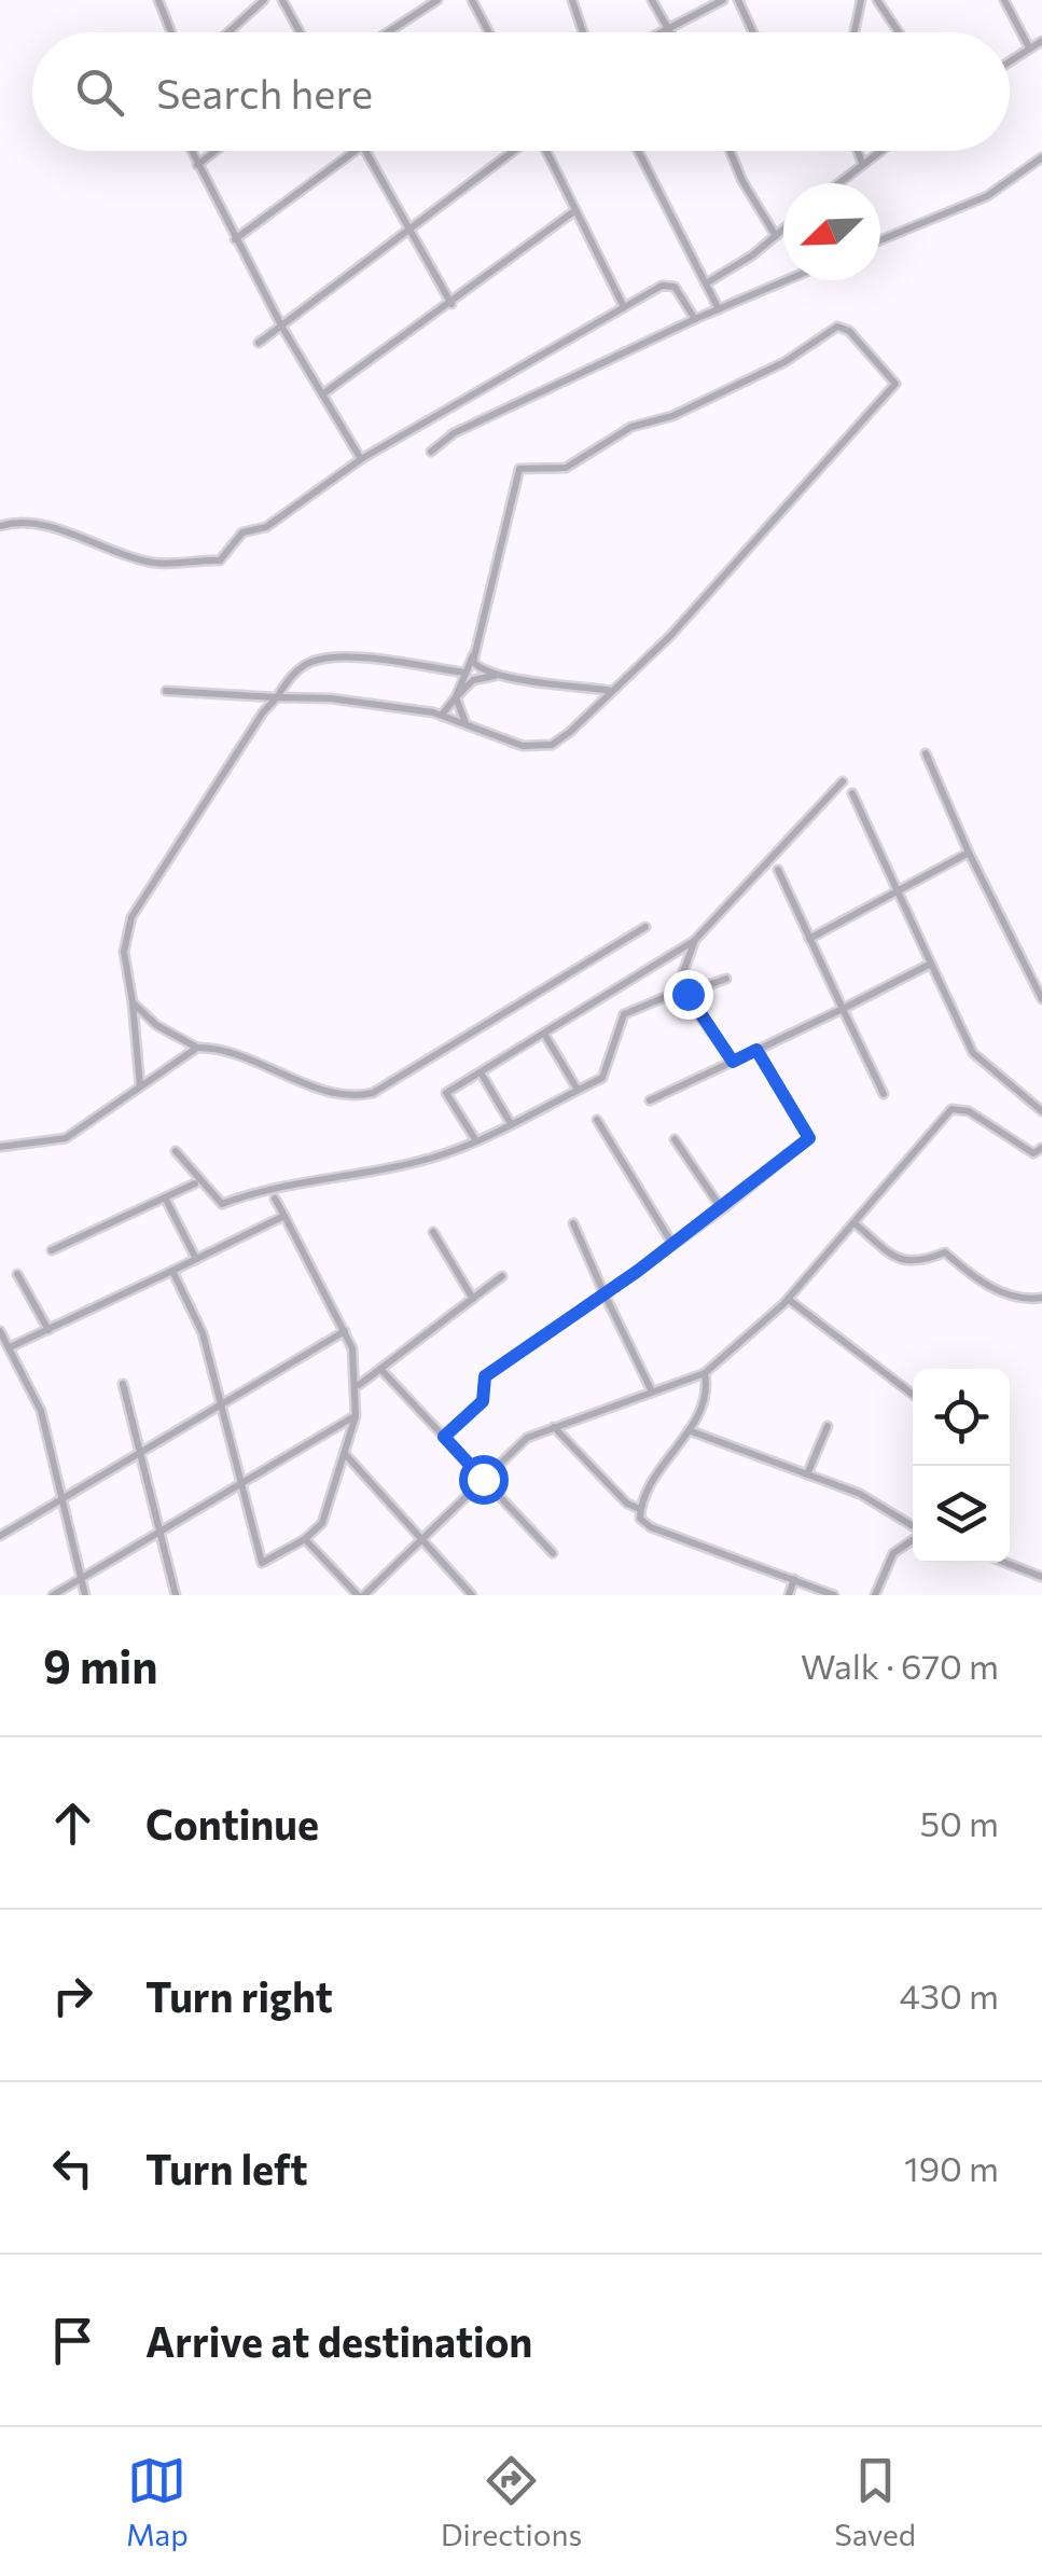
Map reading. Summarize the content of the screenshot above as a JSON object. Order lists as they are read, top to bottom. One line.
{"north":"bottom left","page":{"search":"Search here","heading":["9 min","Walk · 670 m"],"list":[["Continue","50 m"],["Turn right","430 m"],["Turn left","190 m"],"Arrive at destination"],"nav":["Map","Directions","Saved"]}}
